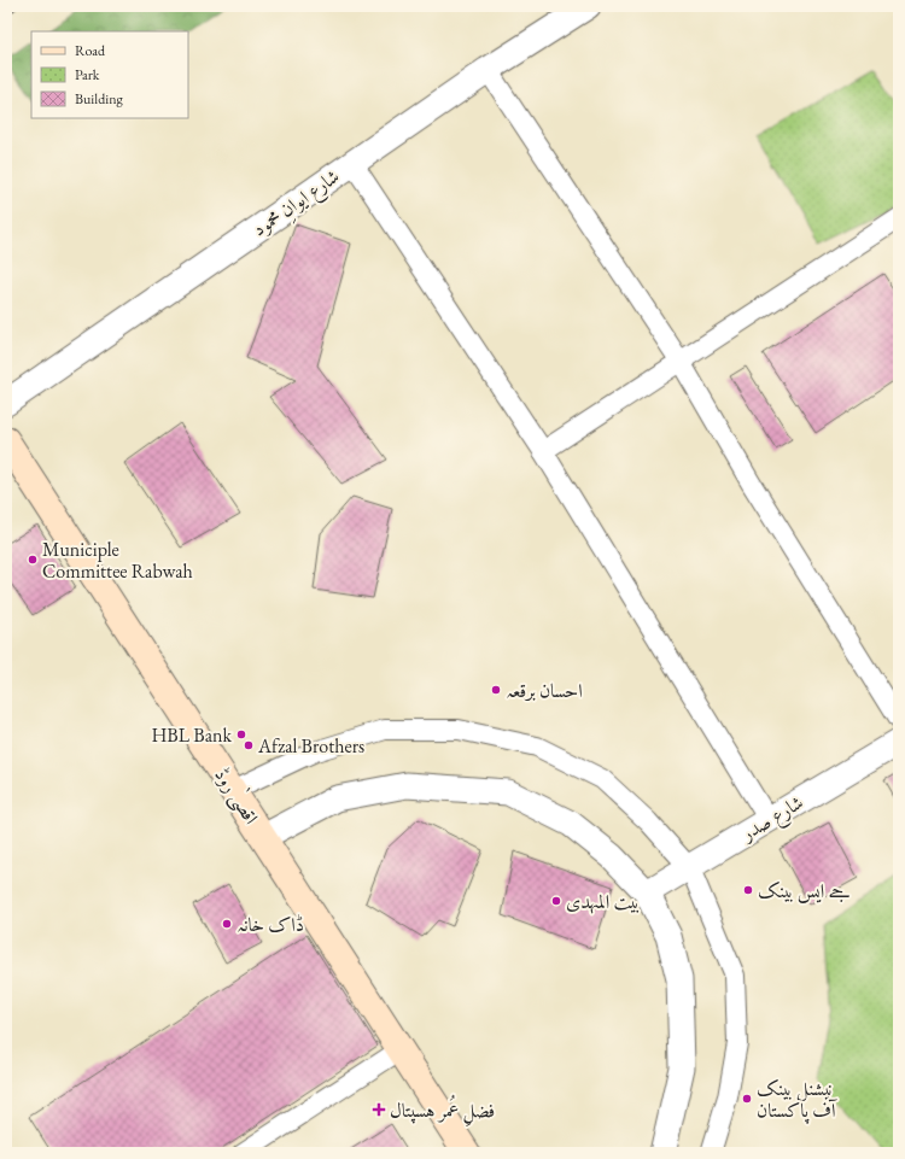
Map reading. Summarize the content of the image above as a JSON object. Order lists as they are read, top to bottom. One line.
{"streets":{"main road":["اقصیٰ روڈ"],"street":["شارع ایوانِ محمود","شارع صدر"]},"places":{"other":["Municiple Committee Rabwah","احسان برقعہ","HBL Bank","Afzal Brothers","جے ایس بینک","بیت المہدی","ڈاک خانہ","نیشنل بینک آف پاکستان"],"health":["فضلِ عُمر ہسپتال"]},"legend":["Road","Park","Building"]}
